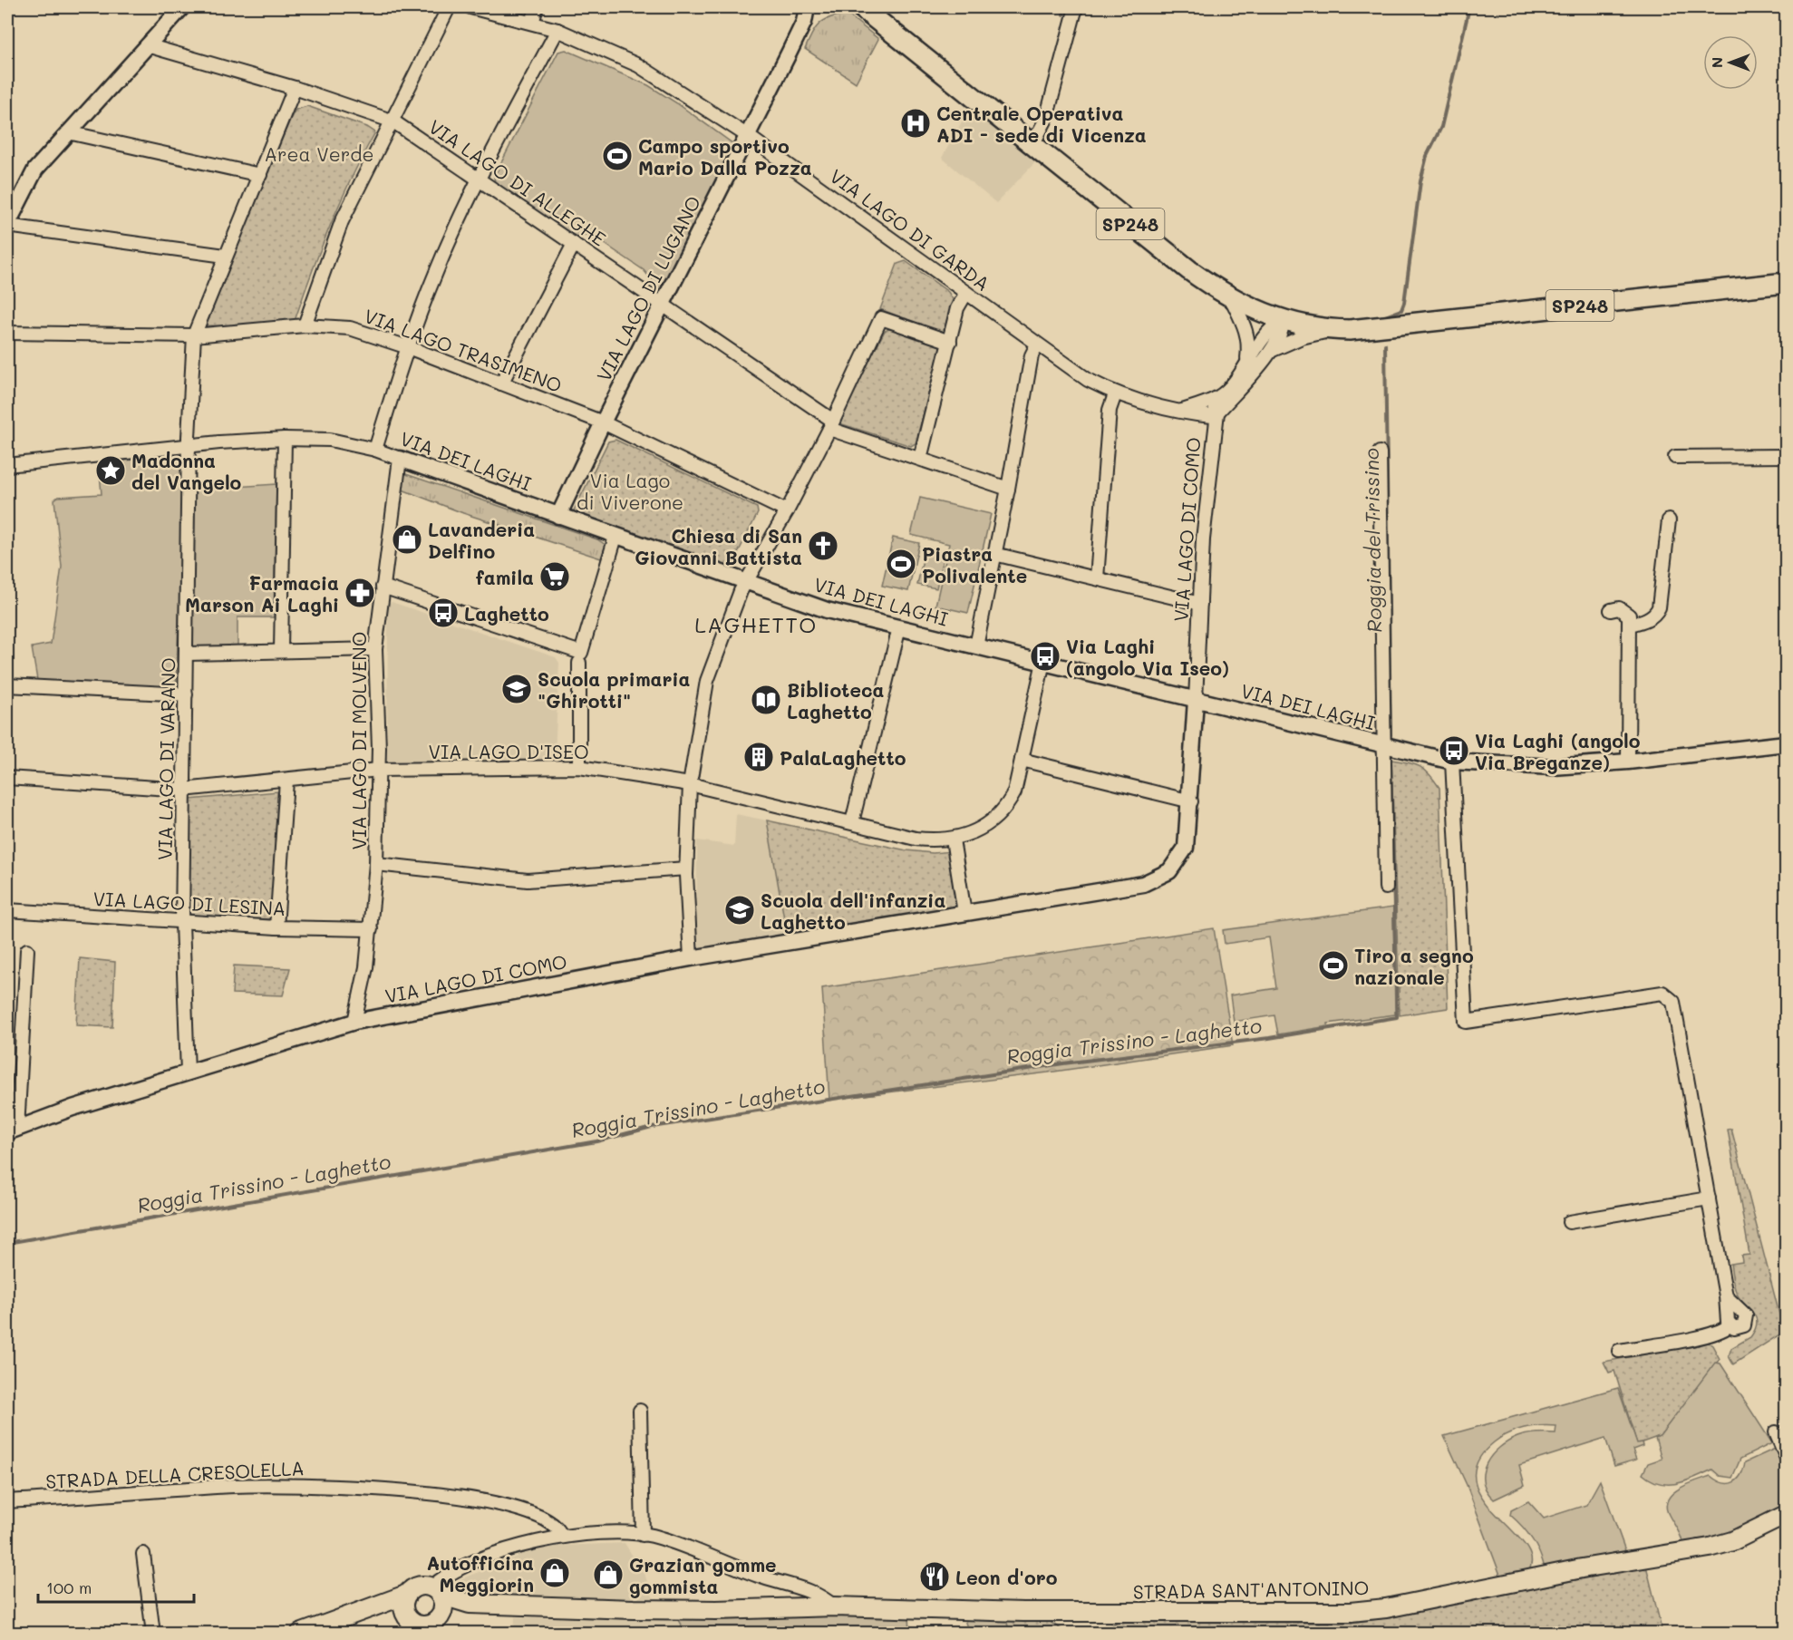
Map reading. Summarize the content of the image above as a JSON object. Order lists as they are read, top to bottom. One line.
{"streets":{"main road":["SP248","STRADA SANT'ANTONINO"],"street":["VIA LAGO DI ALLEGHE","VIA LAGO DI GARDA","VIA LAGO DI LUGANO","VIA LAGO TRASIMENO","VIA DEI LAGHI","VIA LAGO DI COMO","VIA LAGO DI MOLVENO","VIA LAGO D'ISEO","VIA LAGO DI VARANO","VIA LAGO DI LESINA","STRADA DELLA CRESOLELLA"]},"crossings":[["VIA LAGO DI ALLEGHE","VIA LAGO DI LUGANO"],["VIA LAGO DI ALLEGHE","VIA LAGO DI VARANO"],["SP248","VIA LAGO DI GARDA"],["VIA LAGO DI GARDA","VIA LAGO DI LUGANO"],["VIA LAGO DI GARDA","VIA LAGO DI COMO"],["VIA LAGO DI LUGANO","VIA LAGO TRASIMENO"],["VIA LAGO DI LUGANO","VIA DEI LAGHI"],["VIA LAGO TRASIMENO","VIA LAGO DI VARANO"],["VIA DEI LAGHI","VIA LAGO DI COMO"],["VIA DEI LAGHI","VIA LAGO DI MOLVENO"],["VIA DEI LAGHI","VIA LAGO D'ISEO"],["VIA DEI LAGHI","VIA LAGO DI VARANO"],["VIA LAGO DI COMO","VIA LAGO DI MOLVENO"],["VIA LAGO DI COMO","VIA LAGO DI VARANO"],["VIA LAGO DI MOLVENO","VIA LAGO D'ISEO"],["VIA LAGO DI MOLVENO","VIA LAGO DI LESINA"],["VIA LAGO D'ISEO","VIA LAGO DI VARANO"],["VIA LAGO DI VARANO","VIA LAGO DI LESINA"],["STRADA DELLA CRESOLELLA","STRADA SANT'ANTONINO"]],"districts":["LAGHETTO"],"water":["Roggia del Trissino","Roggia Trissino - Laghetto"],"parks":["Area Verde","Via Lago di Viverone"],"places":{"hospital":["Centrale Operativa ADI - sede di Vicenza"],"sports":["Campo sportivo Mario Dalla Pozza","Piastra Polivalente","Tiro a segno nazionale"],"place":["Madonna del Vangelo"],"shop":["Lavanderia Delfino","Autofficina Meggiorin","Grazian gomme gommista"],"church":["Chiesa di San Giovanni Battista"],"supermarket":["famila"],"pharmacy":["Farmacia Marson Ai Laghi"],"bus stop":["Laghetto","Via Laghi (angolo Via Iseo)","Via Laghi (angolo Via Breganze)"],"school or university":["Scuola primaria \"Ghirotti\"","Scuola dell'infanzia Laghetto"],"library":["Biblioteca Laghetto"],"building":["PalaLaghetto"],"restaurant":["Leon d'oro"]},"scale_bar":"100 m","north":"left"}
